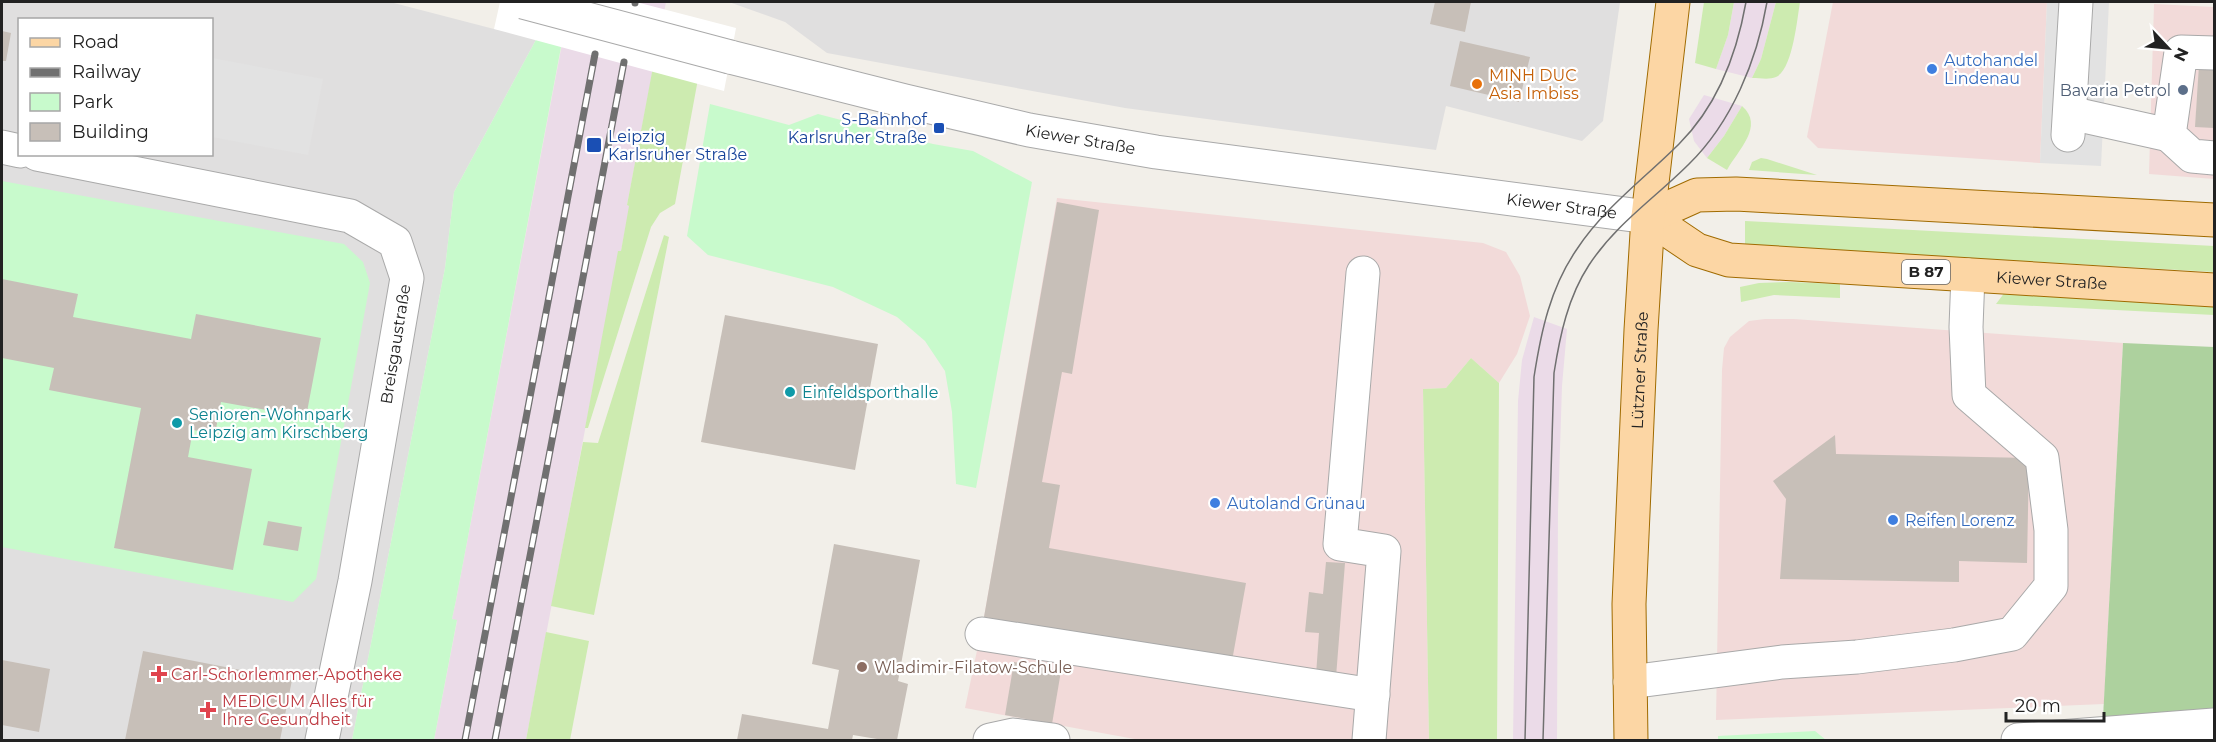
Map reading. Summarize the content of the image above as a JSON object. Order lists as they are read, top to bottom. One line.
{"streets":{"main road":["Kiewer Straße","B 87","Lützner Straße"],"street":["Breisgaustraße"]},"crossings":[["Kiewer Straße","Lützner Straße"]],"places":{"other":["Autohandel Lindenau","MINH DUC Asia Imbiss","Bavaria Petrol","Einfeldsporthalle","Senioren-Wohnpark Leipzig am Kirschberg","Autoland Grünau","Reifen Lorenz","Wladimir-Filatow-Schule"],"transit":["S-Bahnhof Karlsruher Straße","Leipzig Karlsruher Straße"],"health":["Carl-Schorlemmer-Apotheke","MEDICUM Alles für Ihre Gesundheit"]},"legend":["Road","Railway","Park","Building"],"scale_bar":"20 m","north":"bottom right"}
